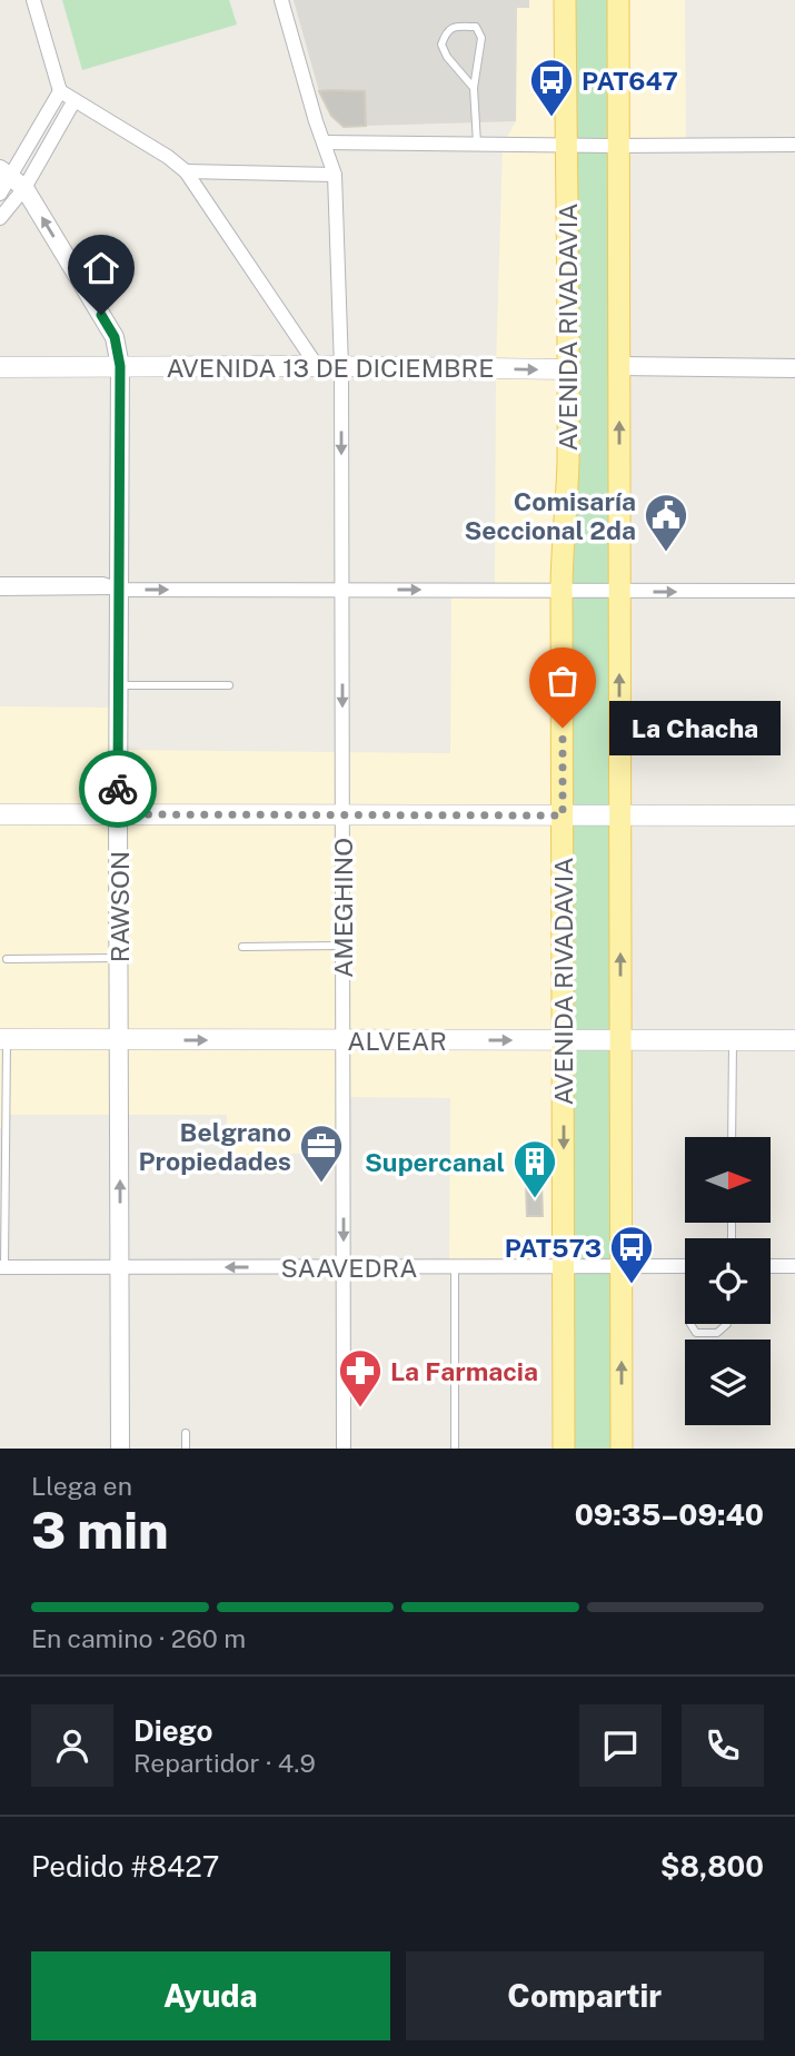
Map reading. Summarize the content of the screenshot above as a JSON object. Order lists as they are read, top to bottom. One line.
{"streets":{"main road":["AVENIDA RIVADAVIA","AVENIDA 13 DE DICIEMBRE","ALVEAR"],"street":["RAWSON","AMEGHINO","SAAVEDRA"]},"crossings":[["AVENIDA RIVADAVIA","AVENIDA 13 DE DICIEMBRE"],["AVENIDA RIVADAVIA","ALVEAR"],["AVENIDA RIVADAVIA","SAAVEDRA"],["AVENIDA 13 DE DICIEMBRE","RAWSON"],["AVENIDA 13 DE DICIEMBRE","AMEGHINO"],["RAWSON","ALVEAR"],["RAWSON","SAAVEDRA"],["AMEGHINO","ALVEAR"],["AMEGHINO","SAAVEDRA"]],"one_way":["AVENIDA 13 DE DICIEMBRE","AMEGHINO","ALVEAR"],"places":{"bus stop":["PAT647","PAT573"],"public building":["Comisaría Seccional 2da"],"other":["La Chacha"],"office":["Belgrano Propiedades"],"building":["Supercanal"],"pharmacy":["La Farmacia"]},"north":"right","page":{"bubble":"La Chacha","heading":["3 min","Llega en","09:35–09:40"],"panel":["Diego","Repartidor · 4.9","Pedido #8427","$8,800"],"bar":"En camino · 260 m","buttons":["Ayuda","Compartir"]}}
